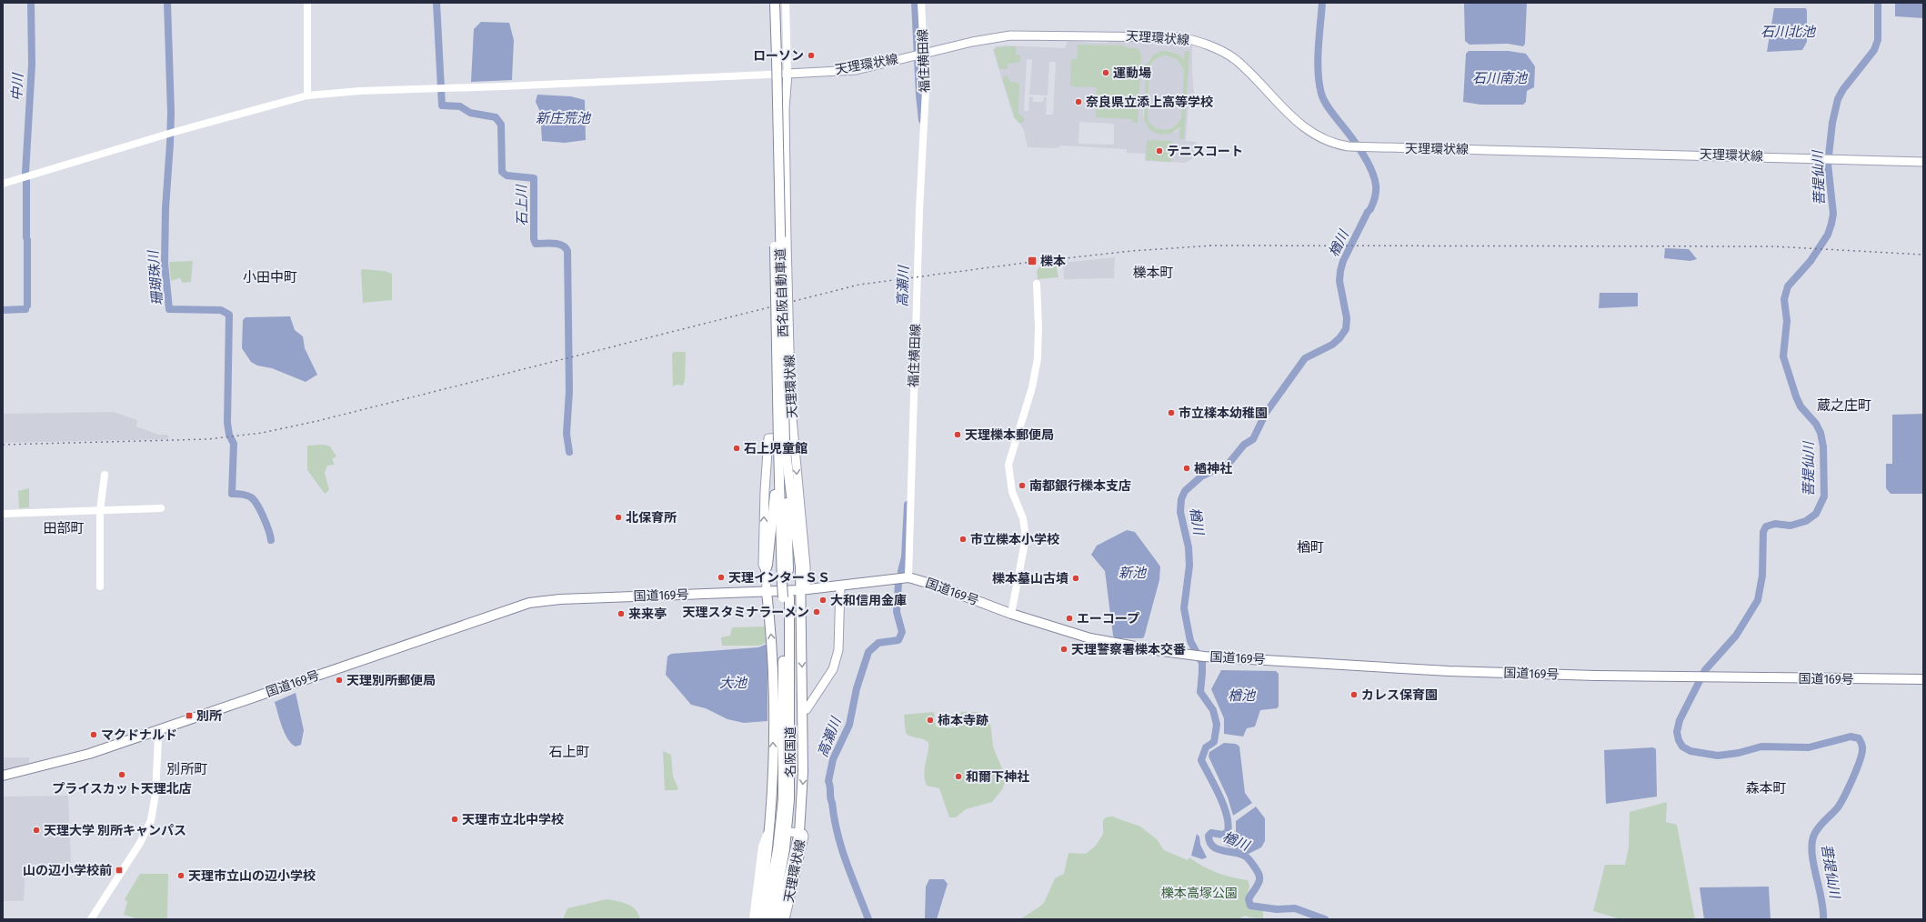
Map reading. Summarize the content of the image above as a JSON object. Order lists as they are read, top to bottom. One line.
{"streets":{"highway":["西名阪自動車道","国道169号","名阪国道"],"main road":["天理環状線"],"street":["福住横田線"]},"crossings":[["天理環状線","福住横田線"],["天理環状線","国道169号"],["福住横田線","国道169号"],["西名阪自動車道","名阪国道"]],"districts":["櫟本町","小田中町","蔵之庄町","田部町","楢町","石上町","別所町","森本町"],"water":["石川北池","石川南池","中川","新庄荒池","菩提仙川","石上川","楢川","珊瑚珠川","高瀬川","新池","大池","楢池"],"parks":["櫟本高塚公園"],"places":{"other":["ローソン","運動場","奈良県立添上高等学校","テニスコート","市立檪本幼稚園","天理櫟本郵便局","石上児童館","楢神社","南都銀行櫟本支店","北保育所","市立櫟本小学校","天理インターＳＳ","櫟本墓山古墳","大和信用金庫","天理スタミナラーメン","来来亭","エーコープ","天理警察署櫟本交番","天理別所郵便局","カレス保育園","柿本寺跡","マクドナルド","プライスカット天理北店","和爾下神社","天理市立北中学校","天理大学 別所キャンパス","天理市立山の辺小学校"],"transit":["櫟本","別所","山の辺小学校前"]}}
